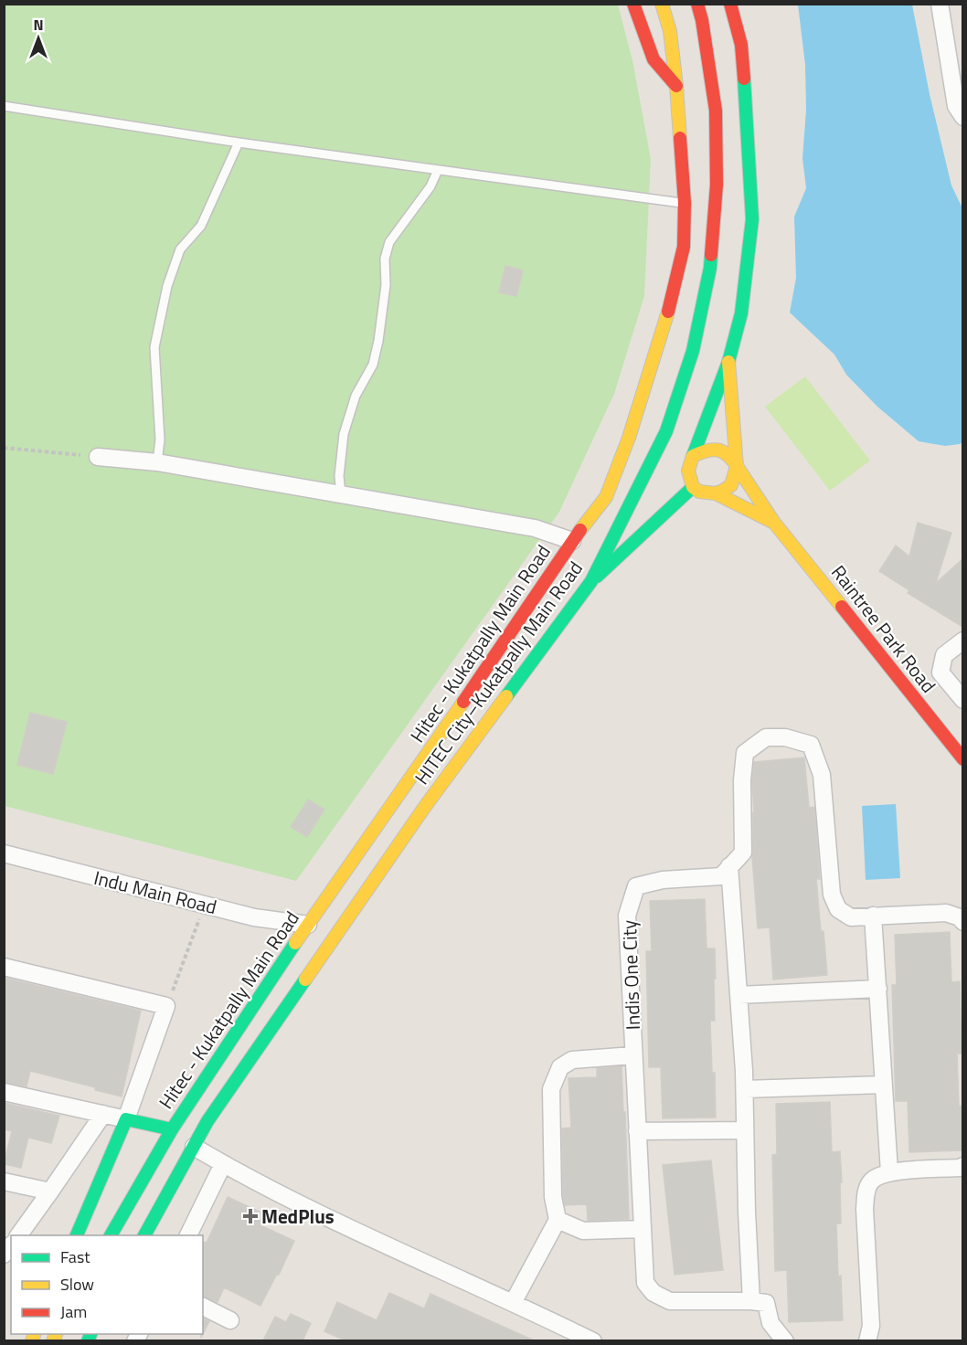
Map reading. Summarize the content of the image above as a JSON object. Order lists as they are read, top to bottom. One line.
{"streets":{"main road":["Raintree Park Road","Hitec - Kukatpally Main Road","HITEC City–Kukatpally Main Road"],"street":["Indu Main Road","Indis One City"]},"crossings":[["Hitec - Kukatpally Main Road","Indu Main Road"]],"places":{"health":["MedPlus"]},"legend":["Fast","Slow","Jam"],"north":"top"}
